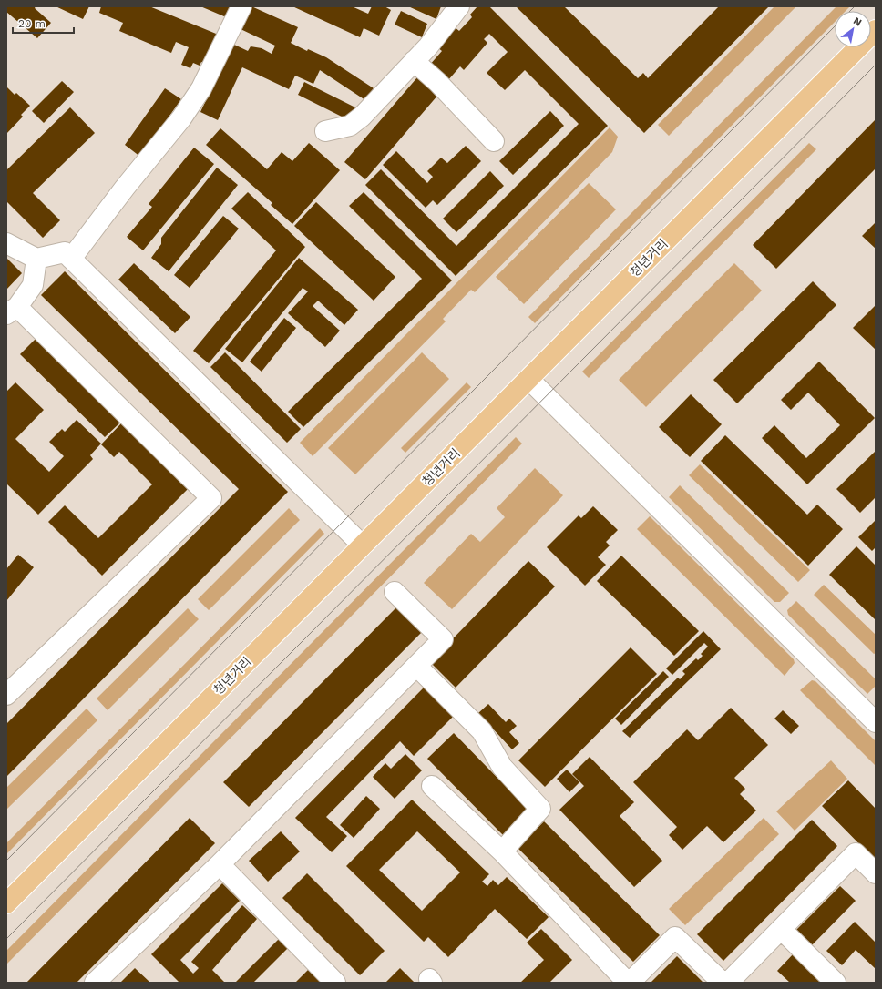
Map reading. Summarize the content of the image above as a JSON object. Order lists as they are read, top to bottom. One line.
{"streets":{"main road":["청년거리"]},"scale_bar":"20 m","north":"top right"}
